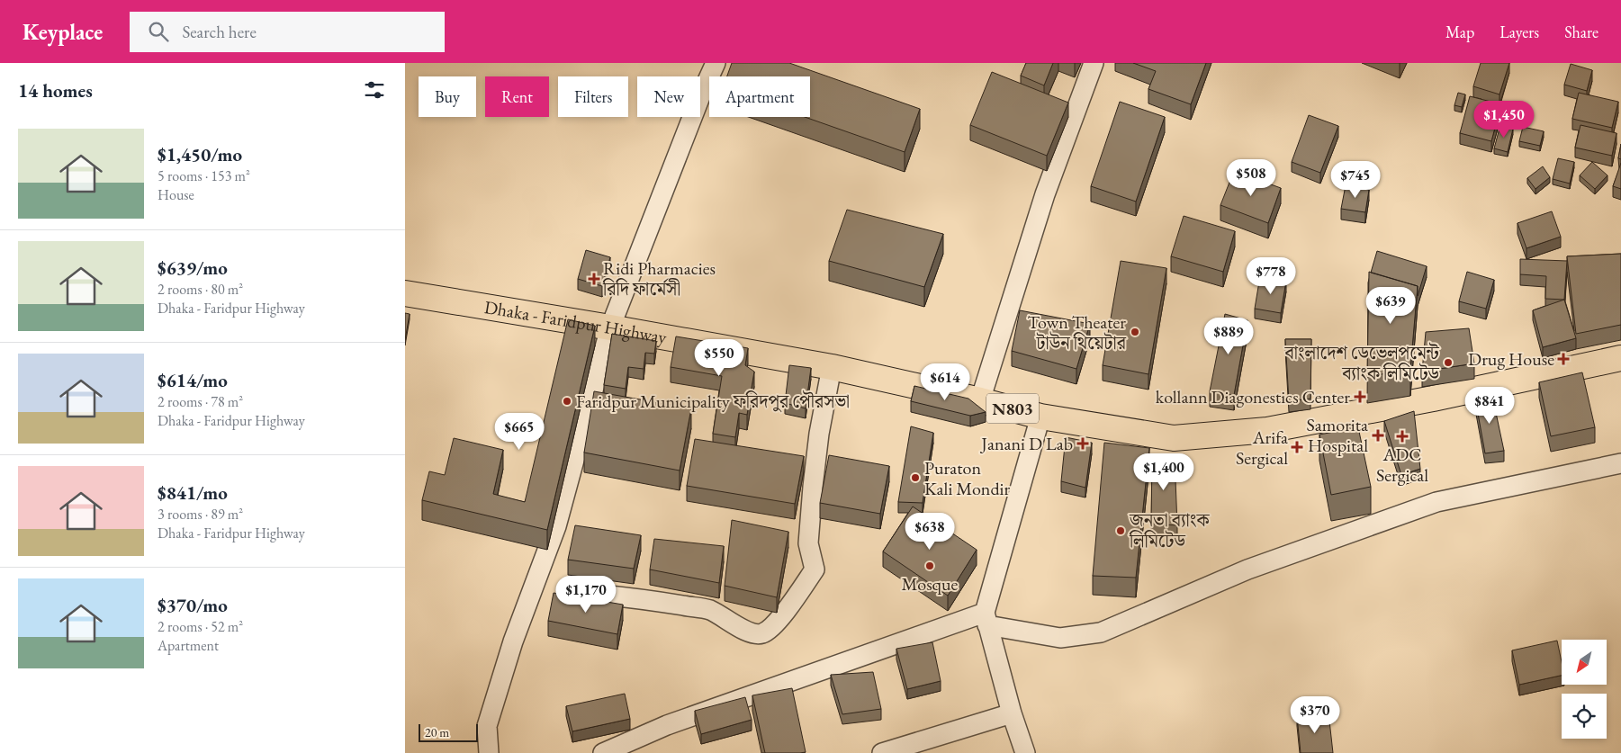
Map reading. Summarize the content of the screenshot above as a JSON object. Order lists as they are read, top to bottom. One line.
{"streets":{"highway":["Dhaka - Faridpur Highway","N803"]},"places":{"health":["Ridi Pharmacies রিদি ফার্মেসী","Drug House","kollann Diagonestics Center","Samorita Hospital","ADC Sergical","Janani D Lab","Arifa Sergical"],"other":["Town Theater টাউন থিয়েটার","বাংলাদেশ ডেভেলপমেন্ট ব্যাংক লিমিটেড","Faridpur Municipality ফরিদপুর পৌরসভা","Puraton Kali Mondir","জনতা ব্যাংক লিমিটেড","Mosque"]},"scale_bar":"20 m","north":"bottom left","page":{"header":"Keyplace","search":"Search here","nav":["Map","Layers","Share"],"heading":"14 homes","chip":["Buy","Rent","Filters","New","Apartment"],"price":["$1,450","$508","$745","$778","$639","$889","$550","$614","$841","$665","$1,400","$638","$1,170","$370"],"list":[{"name":"$1,450/mo","note":"5 rooms · 153 m² · House"},{"name":"$639/mo","note":"2 rooms · 80 m² · Dhaka - Faridpur Highway"},{"name":"$614/mo","note":"2 rooms · 78 m² · Dhaka - Faridpur Highway"},{"name":"$841/mo","note":"3 rooms · 89 m² · Dhaka - Faridpur Highway"},{"name":"$370/mo","note":"2 rooms · 52 m² · Apartment"}],"scale":"20 m"}}
